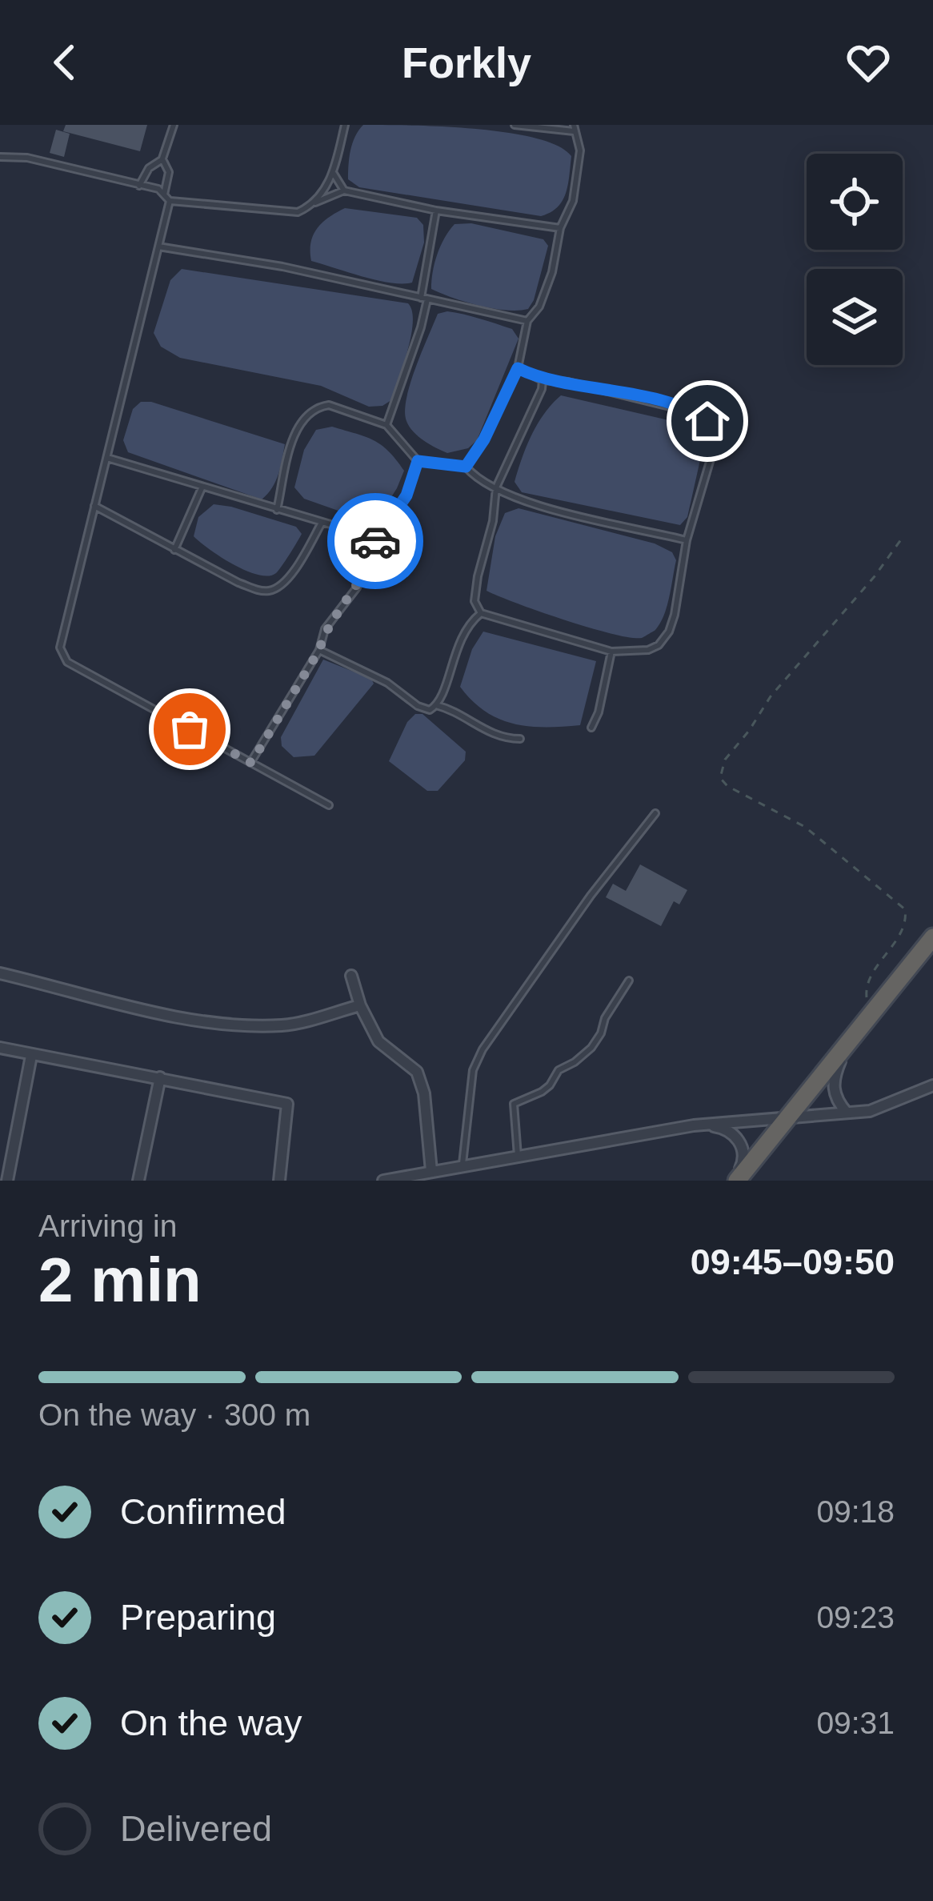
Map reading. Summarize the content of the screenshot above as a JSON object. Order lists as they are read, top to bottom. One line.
{"page":{"header":"Forkly","heading":["2 min","Arriving in","09:45–09:50"],"bar":"On the way · 300 m","list":[["Confirmed","09:18"],["Preparing","09:23"],["On the way","09:31"],"Delivered"]}}
